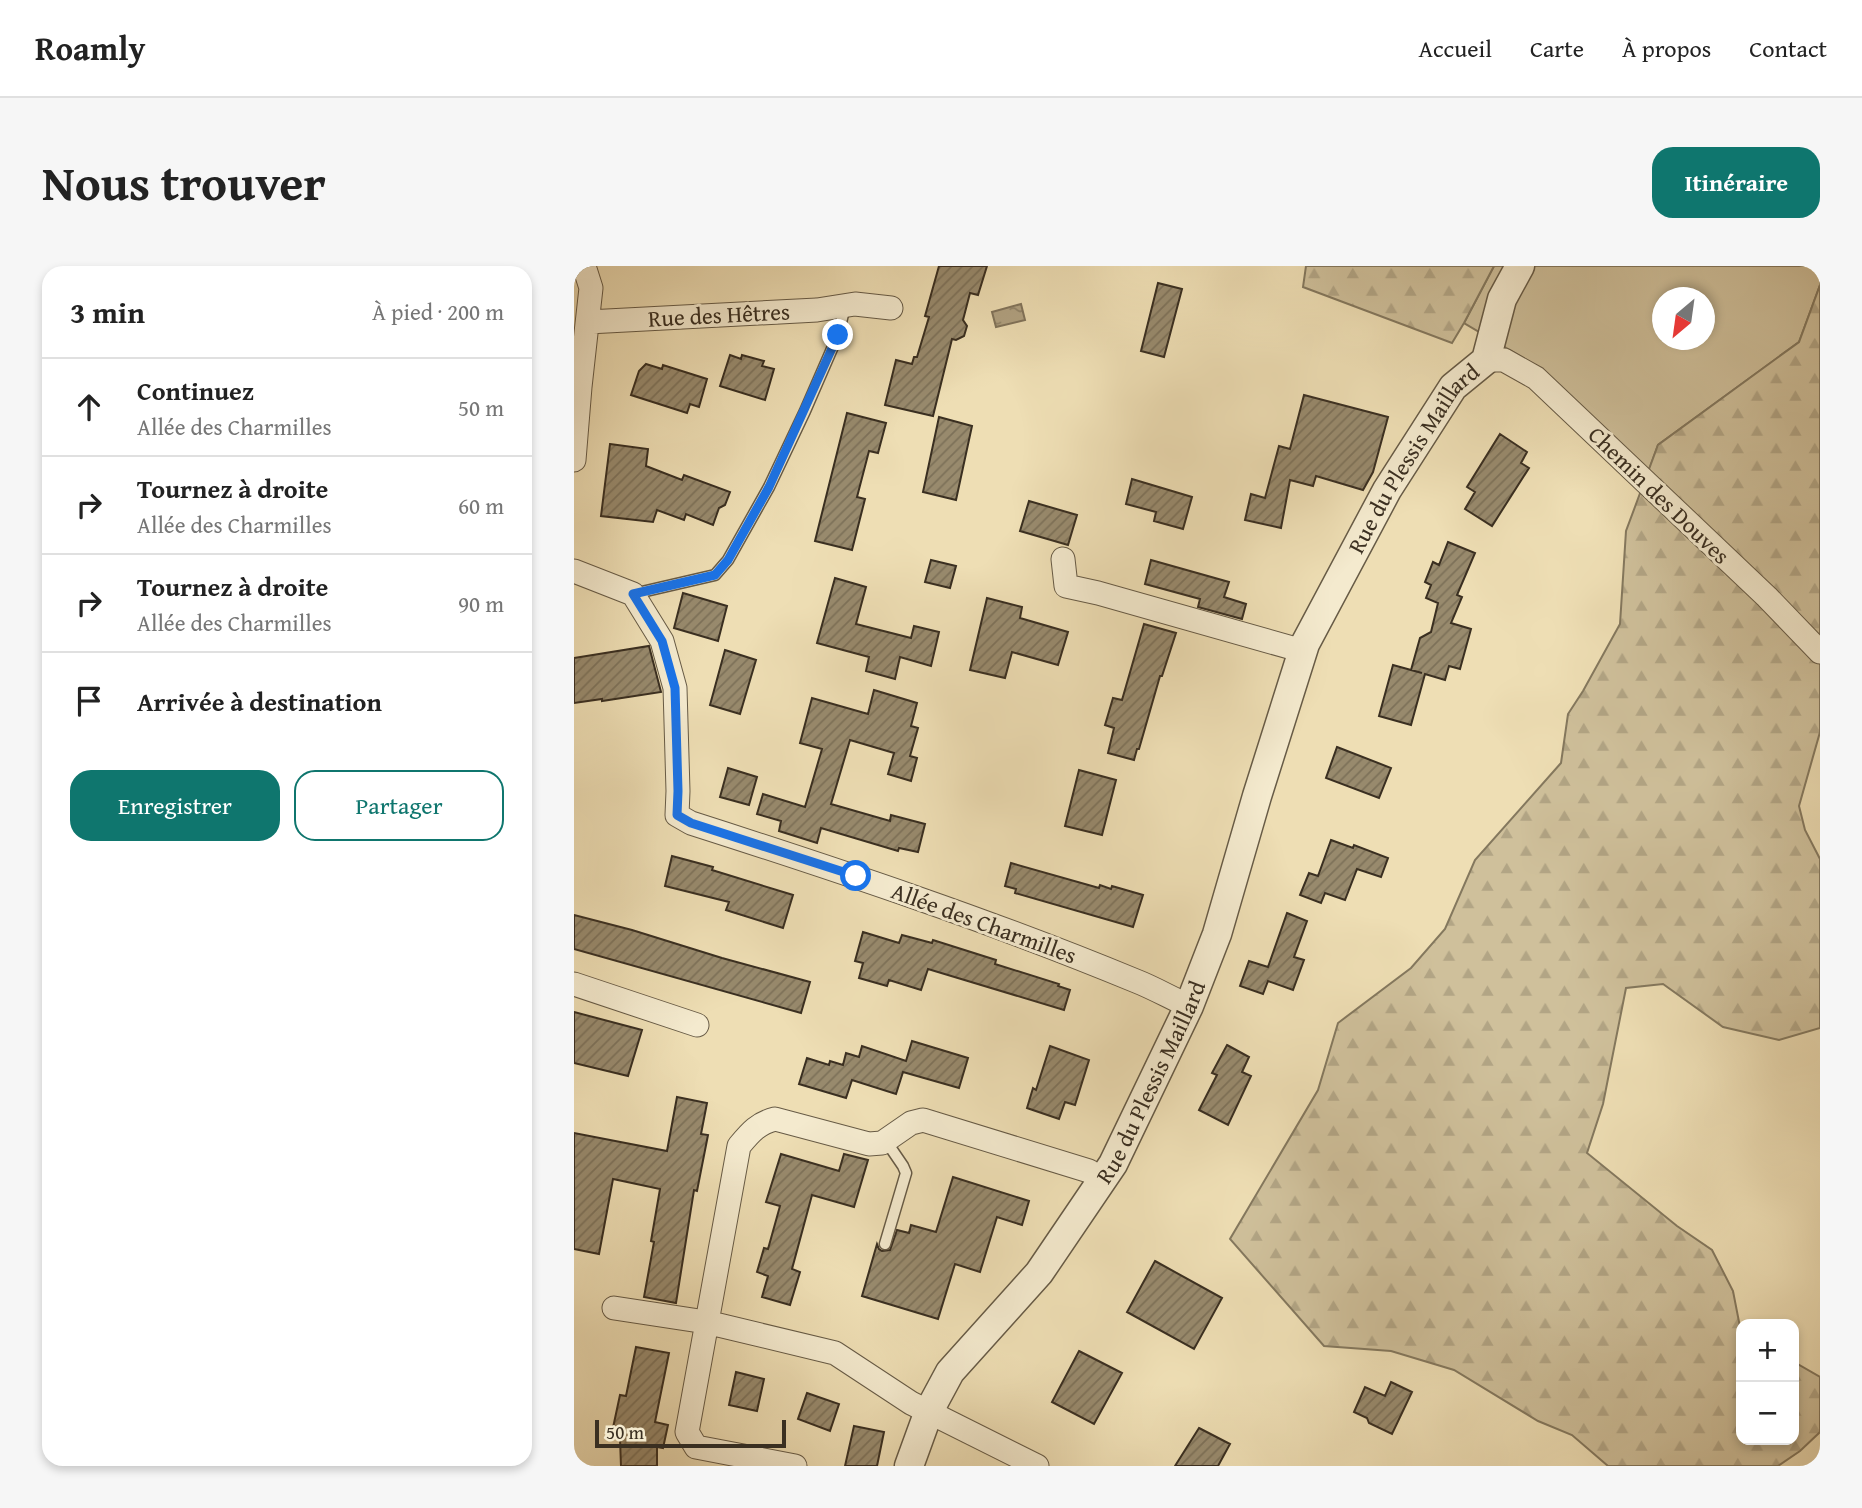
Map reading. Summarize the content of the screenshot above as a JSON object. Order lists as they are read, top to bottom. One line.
{"streets":{"street":["Rue des Hêtres","Rue du Plessis Maillard","Chemin des Douves","Allée des Charmilles"]},"crossings":[["Rue du Plessis Maillard","Chemin des Douves"],["Rue du Plessis Maillard","Allée des Charmilles"]],"scale_bar":"50 m","north":"bottom left","page":{"header":"Roamly","nav":["Accueil","Carte","À propos","Contact"],"title":"Nous trouver","buttons":["Itinéraire",["Enregistrer","Partager"]],"heading":["3 min","À pied · 200 m"],"list":[["Continuez","Allée des Charmilles","50 m"],["Tournez à droite","Allée des Charmilles","60 m"],["Tournez à droite","Allée des Charmilles","90 m"],"Arrivée à destination"],"map_buttons":["+","−"],"scale":"50 m"}}
